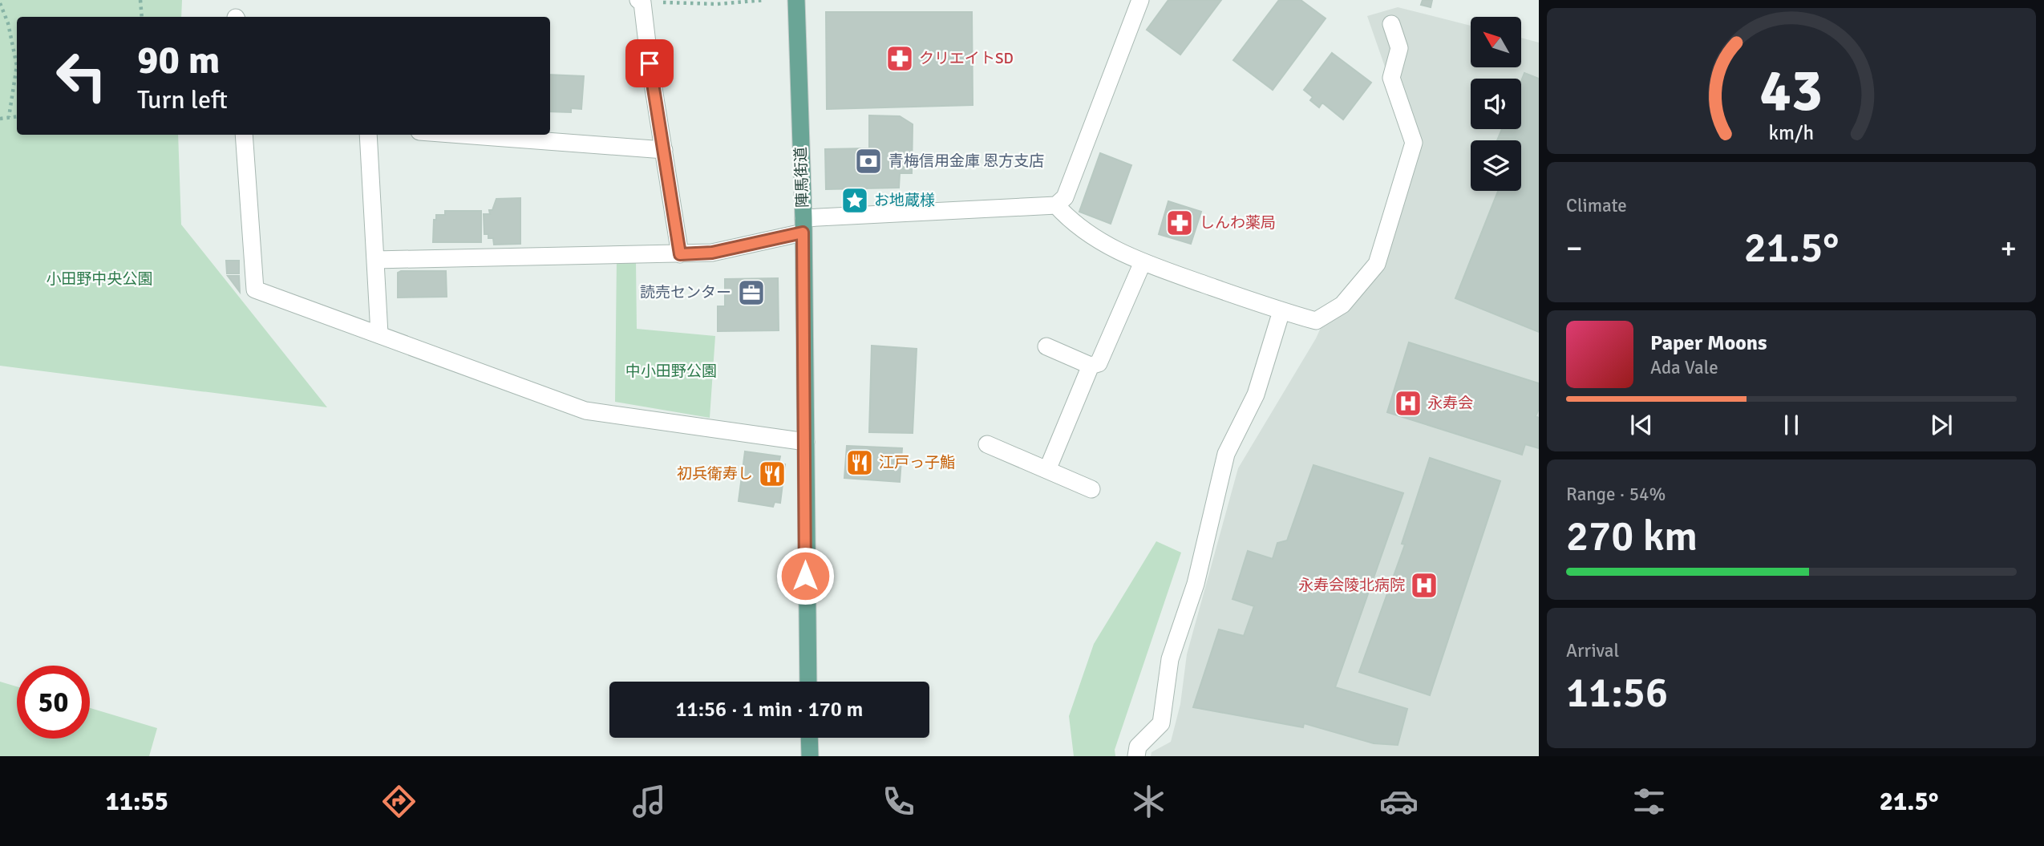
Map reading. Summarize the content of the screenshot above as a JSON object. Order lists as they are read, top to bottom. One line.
{"streets":{"main road":["陣馬街道"]},"parks":["小田野中央公園","中小田野公園"],"places":{"pharmacy":["クリエイトSD","しんわ薬局"],"bank":["青梅信用金庫 恩方支店"],"place":["お地蔵様"],"office":["読売センター"],"hospital":["永寿会","永寿会陵北病院"],"restaurant":["江戸っ子鮨","初兵衛寿し"]},"north":"top left","page":{"turn":["90 m","Turn left"],"tile":["Climate",["Range · 54%","270 km"],["Arrival","11:56"]],"heat":["−","21.5°","+"],"song":["Paper Moons","Ada Vale"],"limit":"50","trip":"11:56 · 1 min · 170 m","tabs":["11:55","21.5°"],"gauge":["43","km/h"]}}
